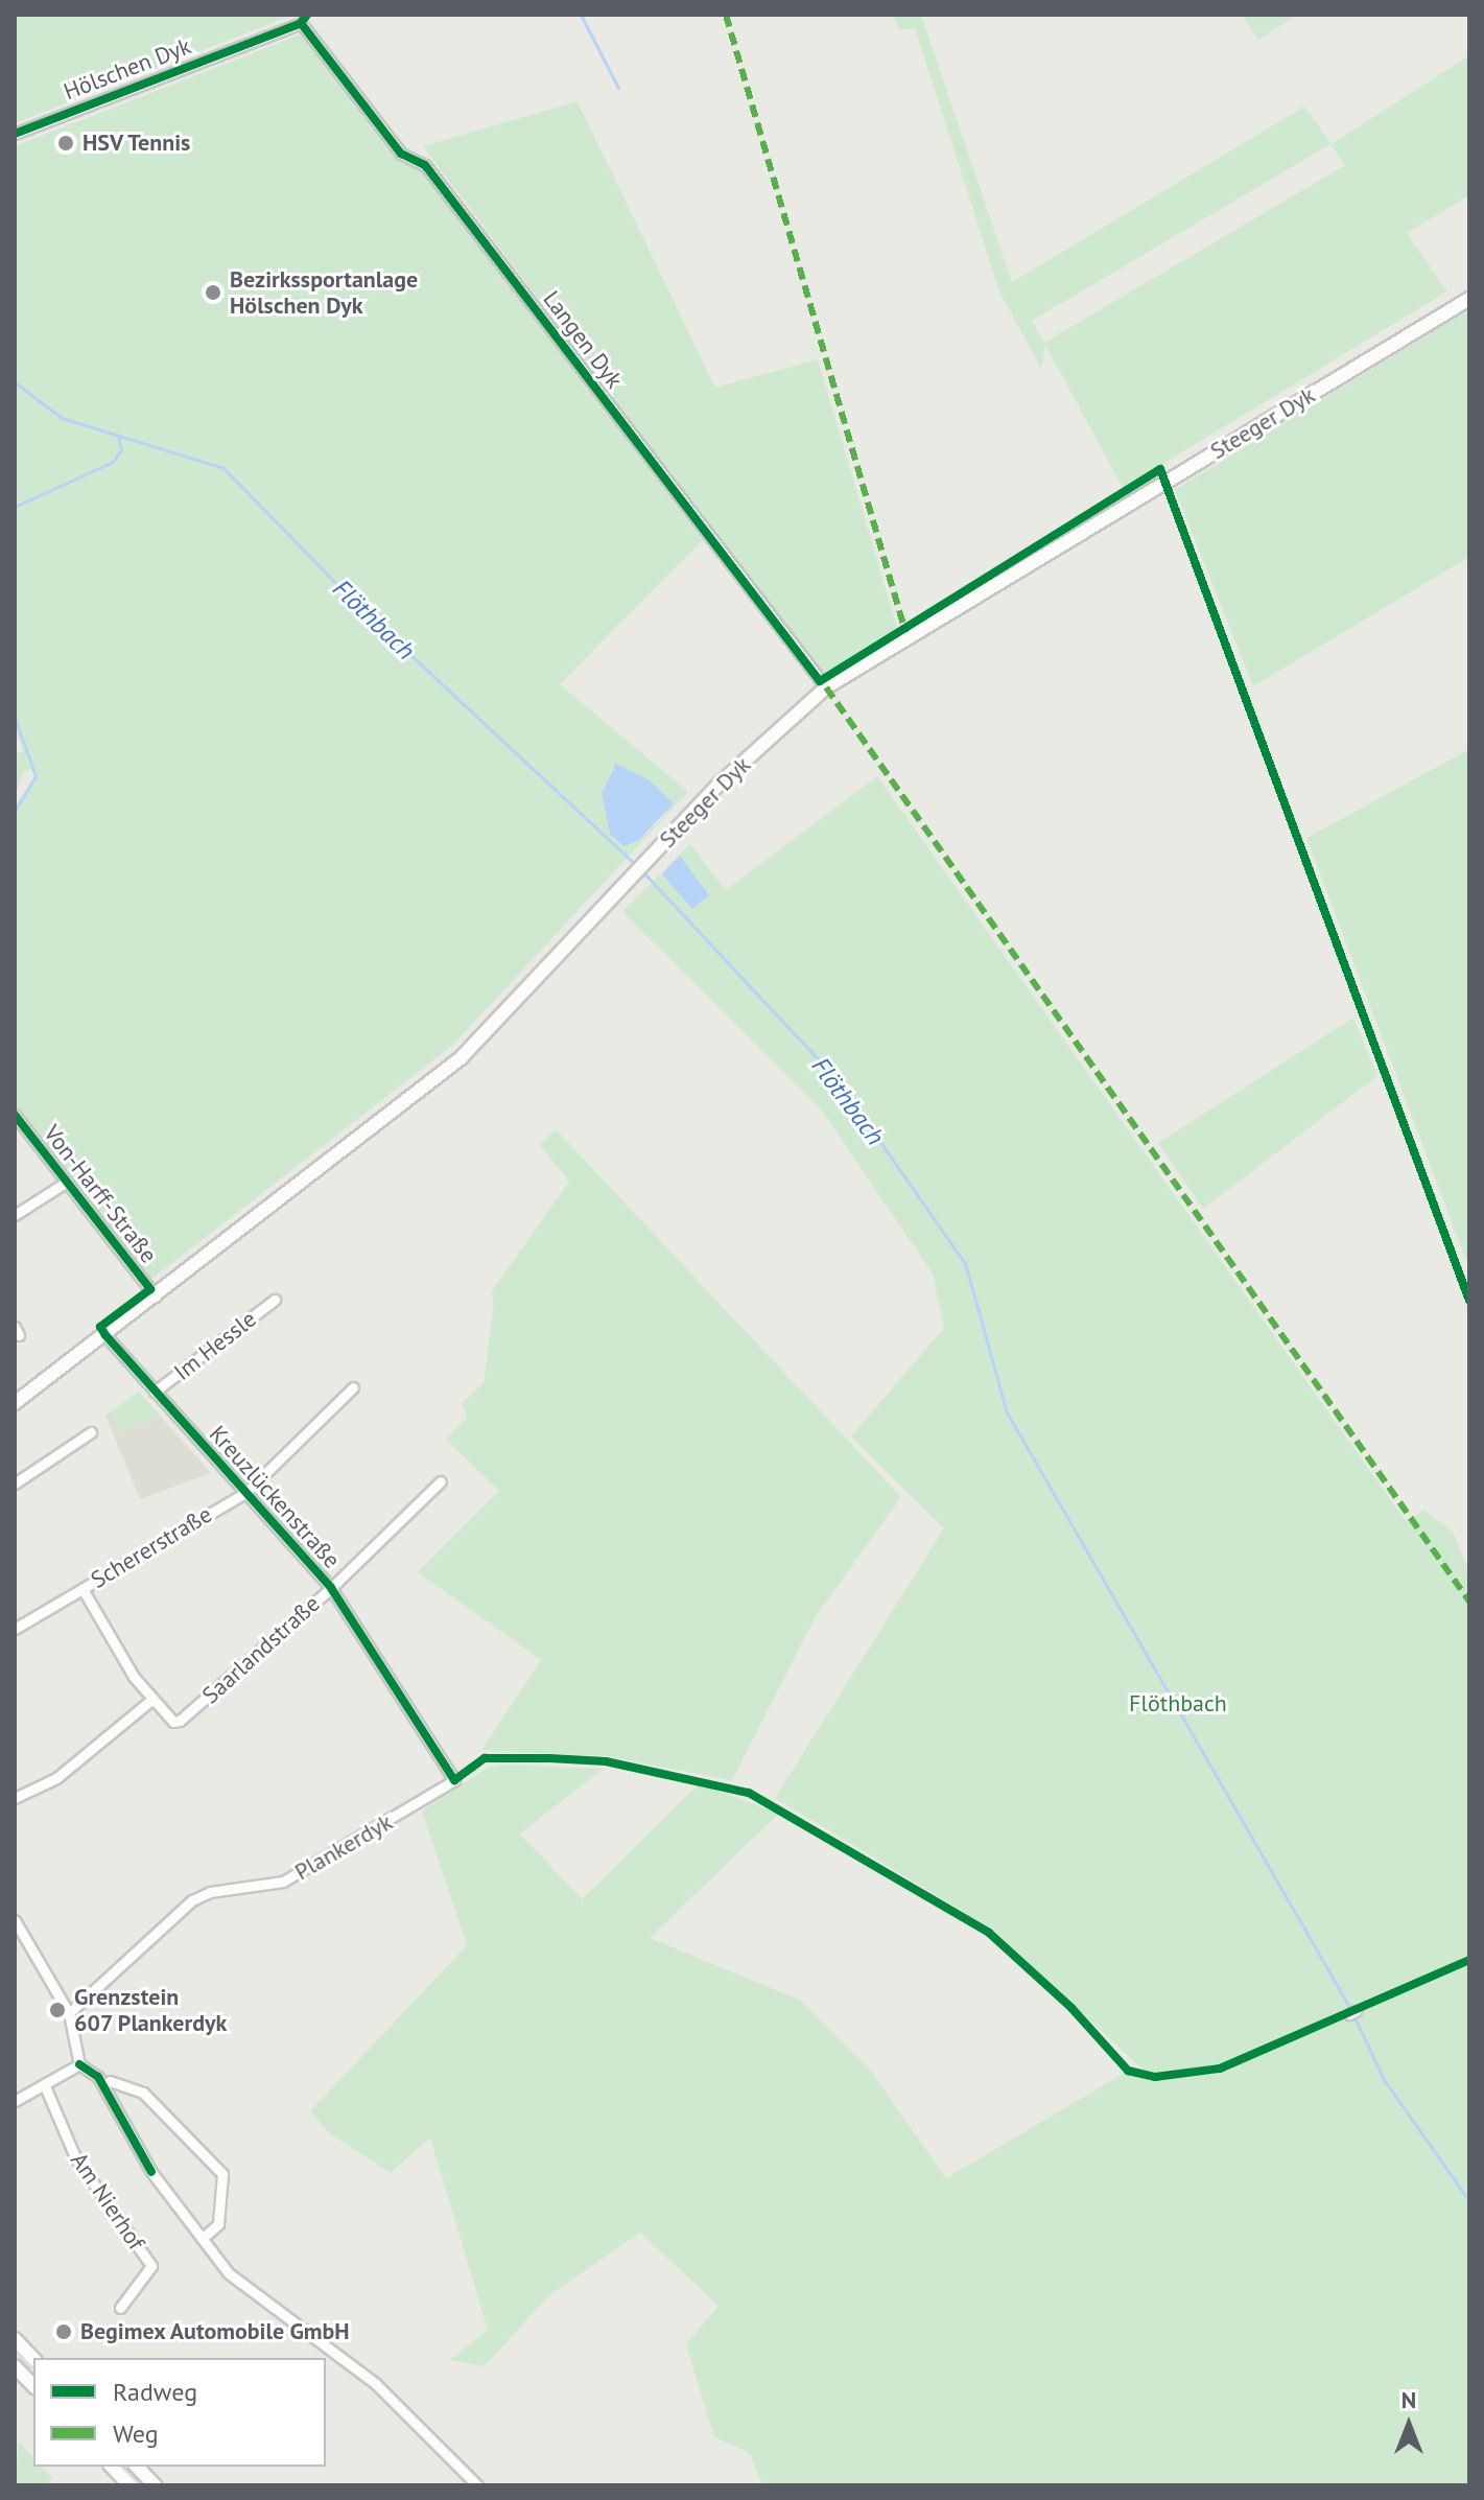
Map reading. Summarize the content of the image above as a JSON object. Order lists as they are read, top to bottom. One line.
{"streets":{"street":["Hölschen Dyk","Langen Dyk","Steeger Dyk","Von-Harff-Straße","Im Hessle","Kreuzlückenstraße","Schererstraße","Saarlandstraße","Plankerdyk","Am Nierhof"]},"crossings":[["Hölschen Dyk","Langen Dyk"],["Langen Dyk","Steeger Dyk"],["Steeger Dyk","Von-Harff-Straße"],["Steeger Dyk","Kreuzlückenstraße"],["Im Hessle","Kreuzlückenstraße"],["Kreuzlückenstraße","Schererstraße"],["Kreuzlückenstraße","Saarlandstraße"],["Kreuzlückenstraße","Plankerdyk"],["Schererstraße","Saarlandstraße"]],"water":["Flöthbach"],"parks":["Flöthbach"],"places":["HSV Tennis","Bezirkssportanlage Hölschen Dyk","Grenzstein 607 Plankerdyk","Begimex Automobile GmbH"],"legend":["Radweg","Weg"],"north":"top"}
